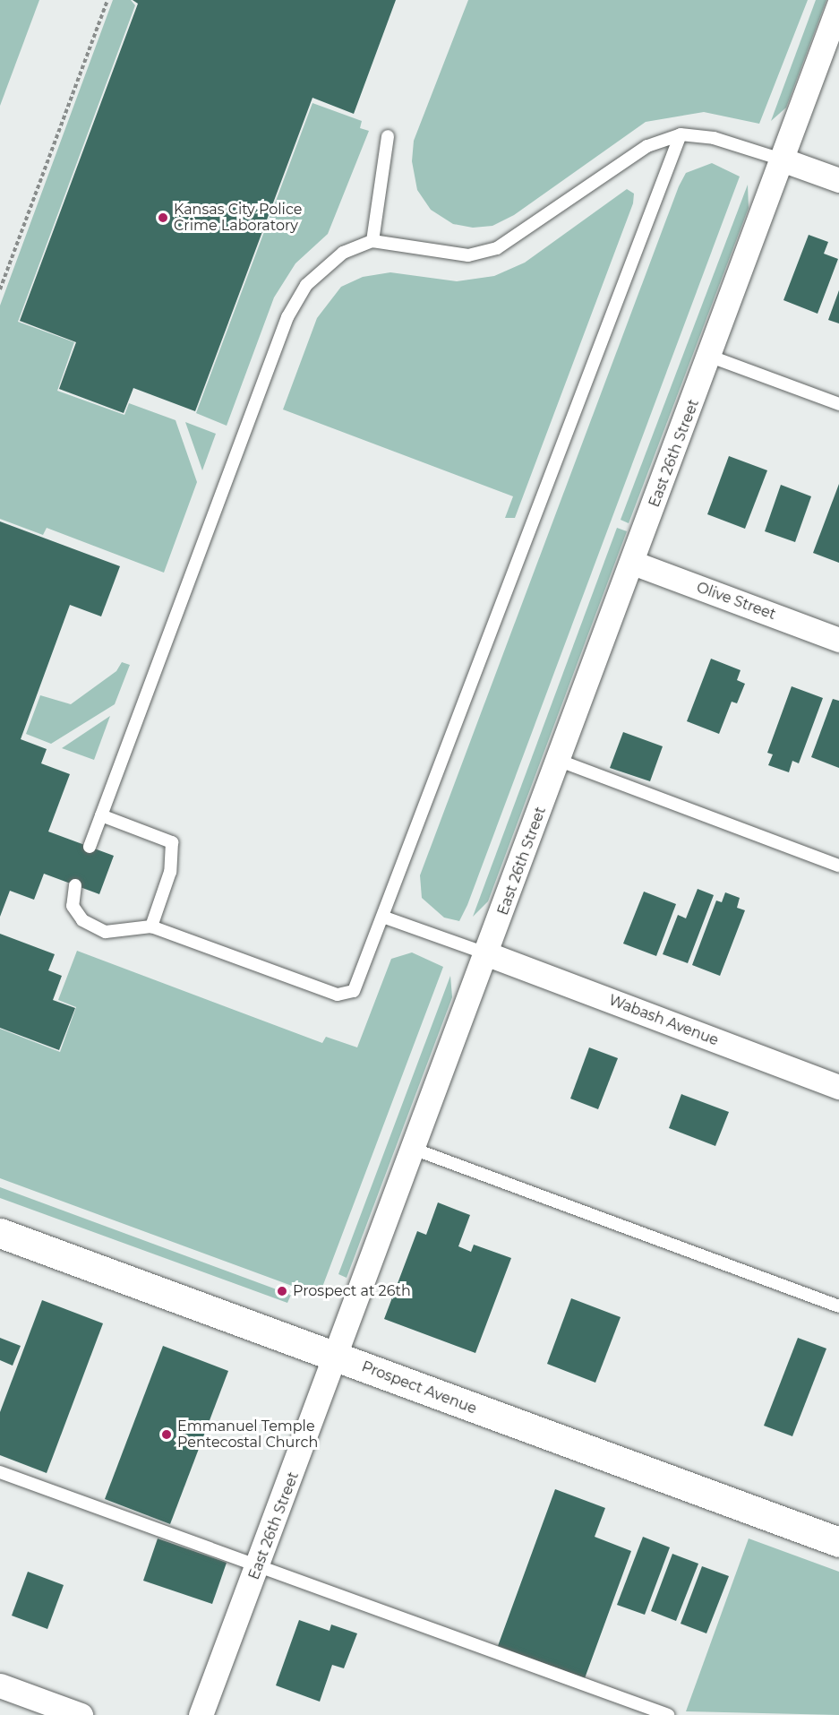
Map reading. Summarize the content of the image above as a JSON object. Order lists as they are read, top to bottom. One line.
{"streets":{"main road":["Prospect Avenue"],"street":["East 26th Street","Olive Street","Wabash Avenue"]},"crossings":[["East 26th Street","Olive Street"],["East 26th Street","Wabash Avenue"],["East 26th Street","Prospect Avenue"]],"places":["Kansas City Police Crime Laboratory","Prospect at 26th","Emmanuel Temple Pentecostal Church"]}
